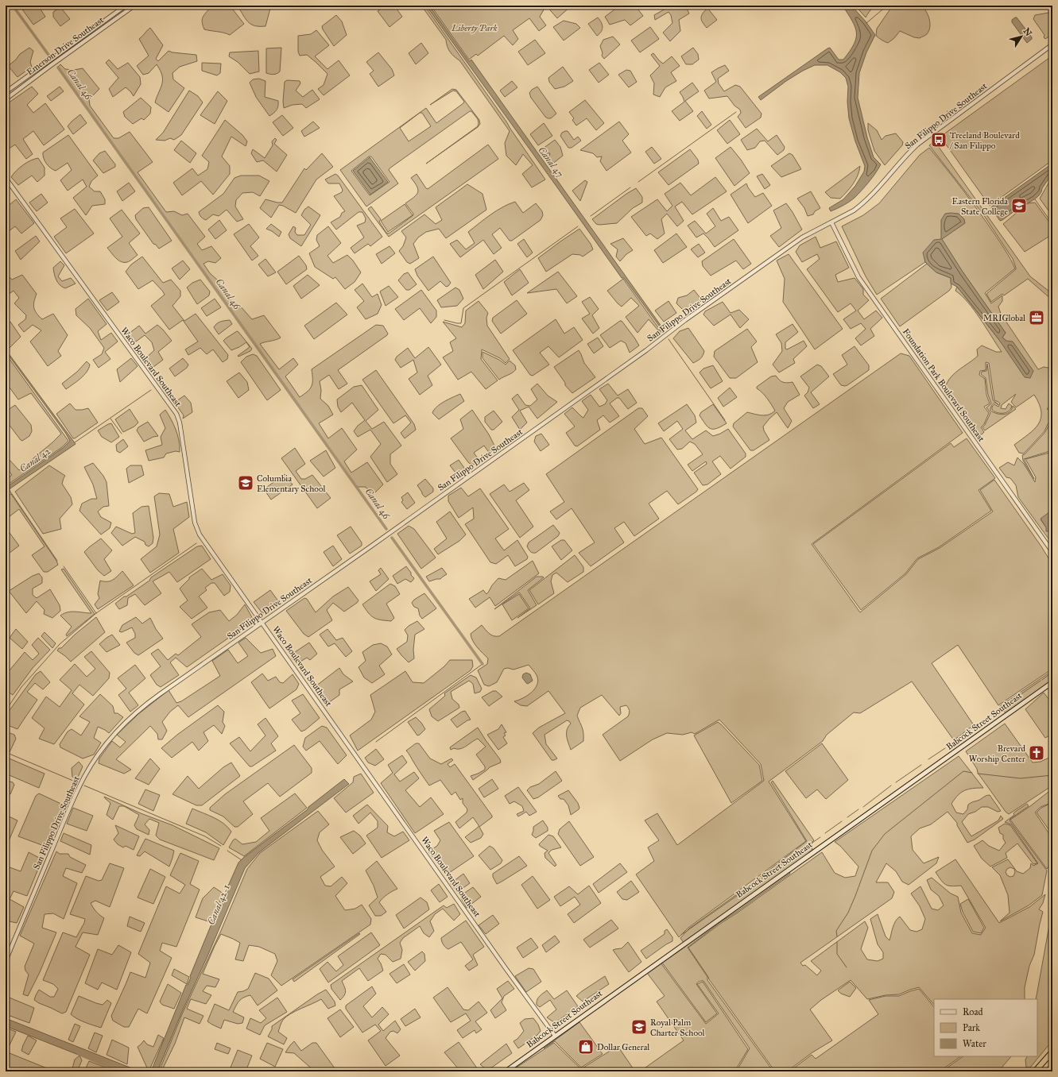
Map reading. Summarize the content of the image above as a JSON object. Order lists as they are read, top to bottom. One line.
{"streets":{"main road":["Babcock Street Southeast"],"street":["Emerson Drive Southeast","San Filippo Drive Southeast","Waco Boulevard Southeast","Foundation Park Boulevard Southeast"]},"crossings":[["San Filippo Drive Southeast","Waco Boulevard Southeast"],["San Filippo Drive Southeast","Foundation Park Boulevard Southeast"],["Waco Boulevard Southeast","Babcock Street Southeast"]],"water":["Canal 46","Canal 47","Canal 42","Canal 42-1"],"parks":["Liberty Park"],"places":{"bus stop":["Treeland Boulevard / San Filippo"],"school or university":["Eastern Florida State College","Columbia Elementary School","Royal Palm Charter School"],"office":["MRIGlobal"],"church":["Brevard Worship Center"],"shop":["Dollar General"]},"legend":["Road","Park","Water"],"north":"top right"}
